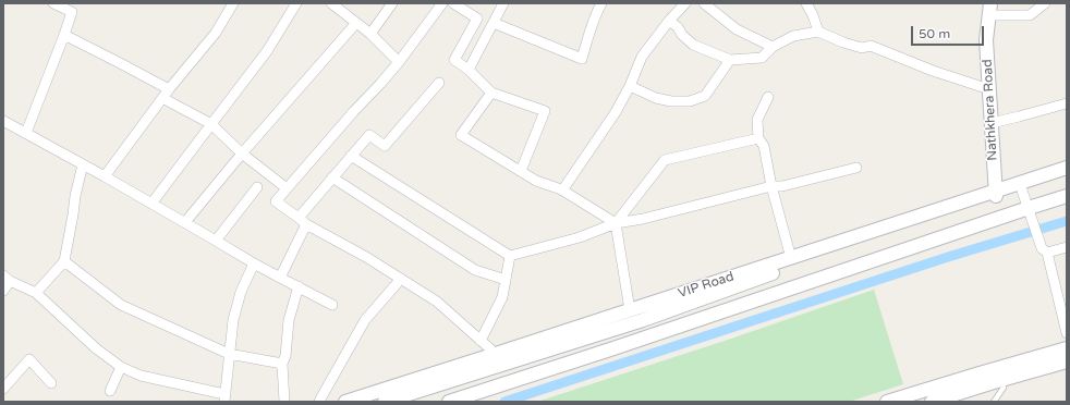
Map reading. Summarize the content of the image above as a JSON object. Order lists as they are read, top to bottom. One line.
{"streets":{"main road":["Nathkhera Road","VIP Road"]},"crossings":[["Nathkhera Road","VIP Road"]],"scale_bar":"50 m"}
